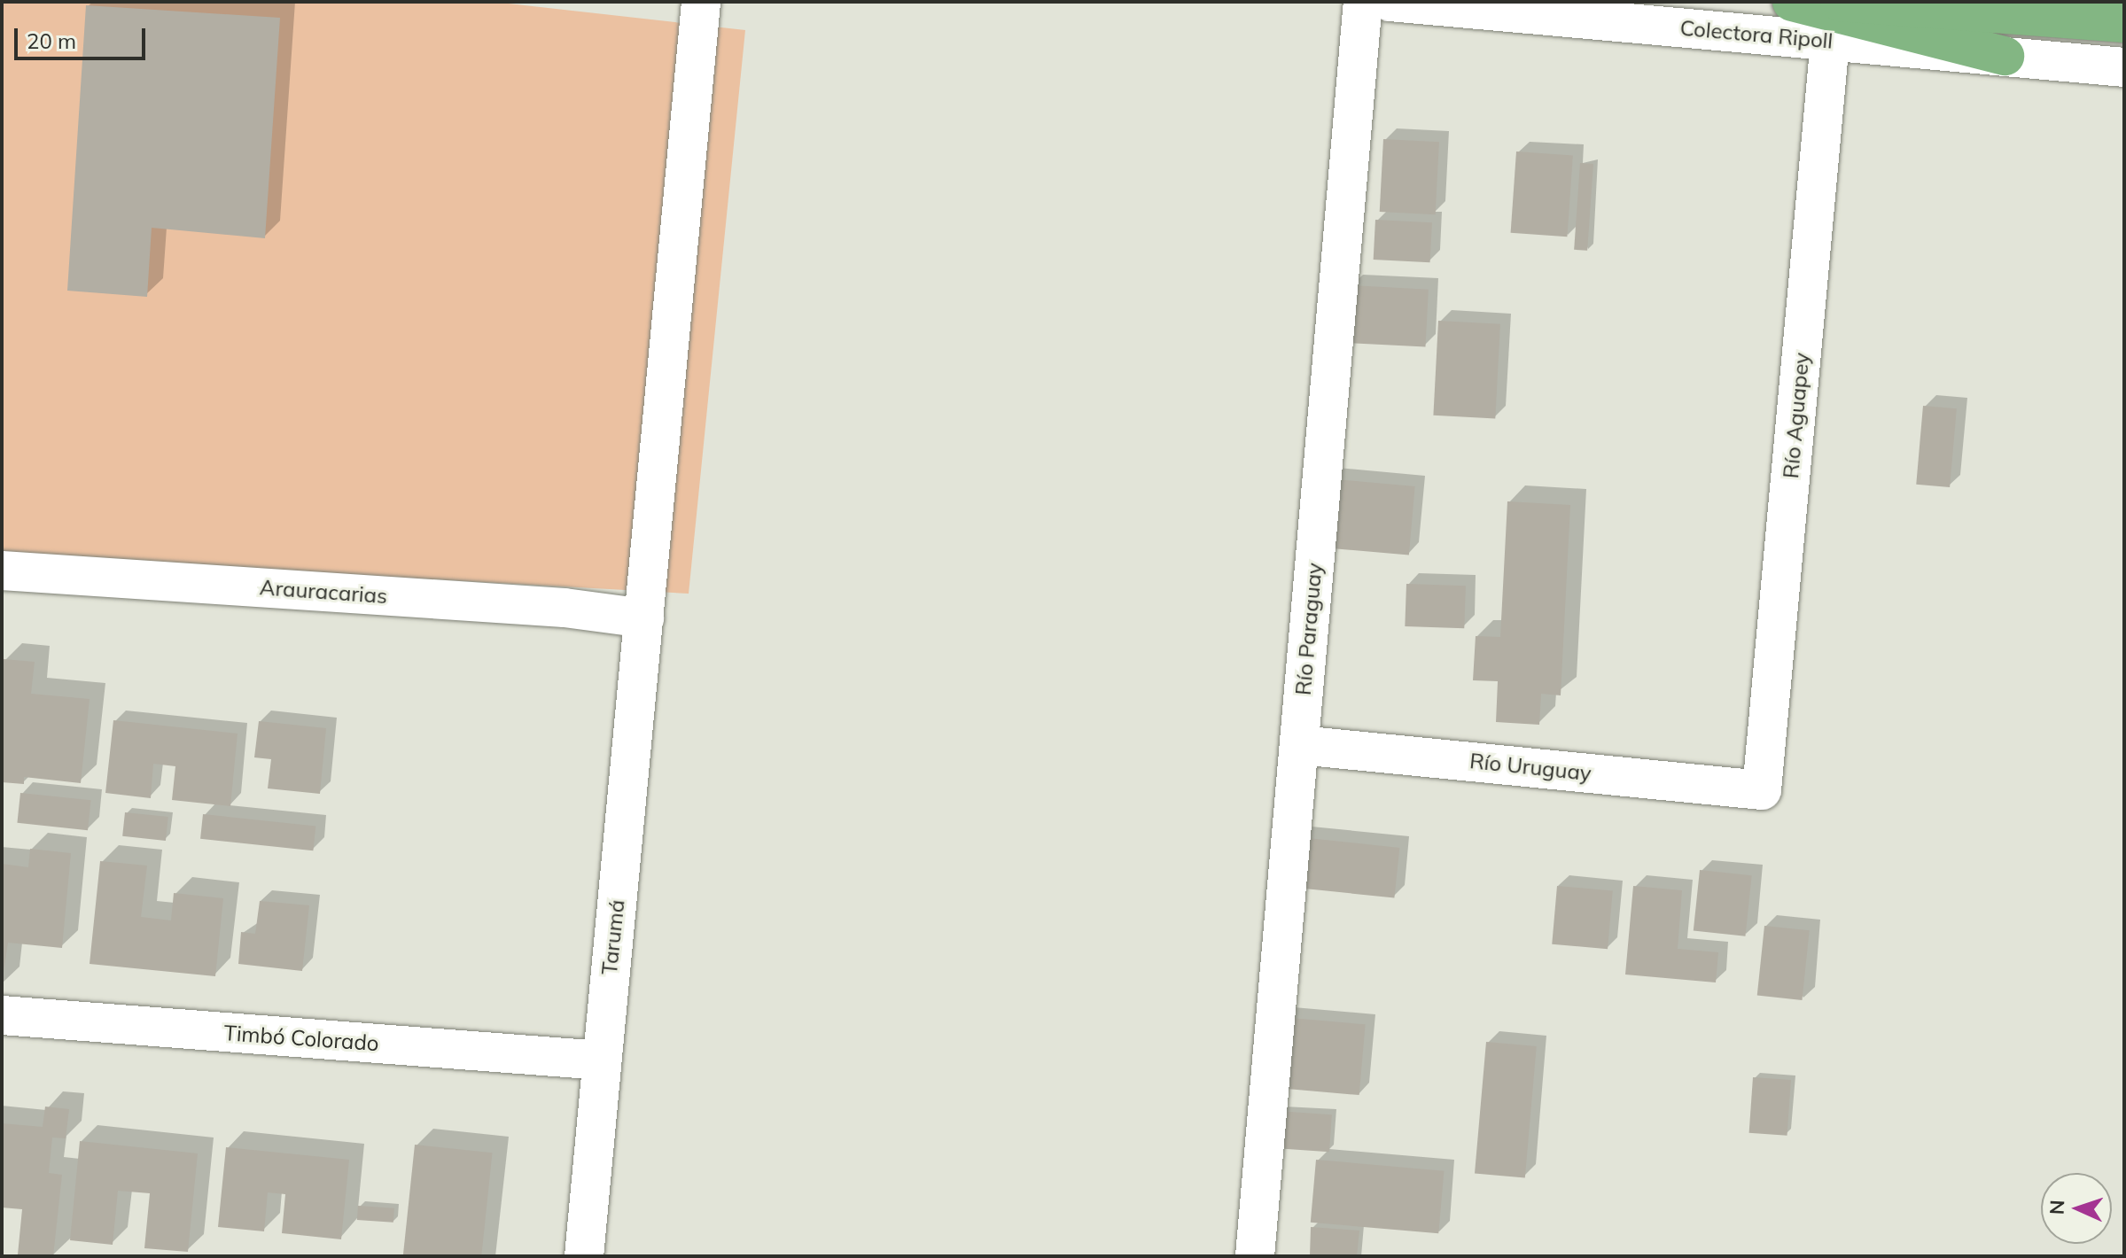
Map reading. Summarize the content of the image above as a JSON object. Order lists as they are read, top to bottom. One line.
{"streets":{"street":["Colectora Ripoll","Río Aguapey","Arauracarias","Río Paraguay","Río Uruguay","Tarumá","Timbó Colorado"]},"crossings":[["Colectora Ripoll","Río Aguapey"],["Río Aguapey","Río Uruguay"],["Arauracarias","Tarumá"],["Río Paraguay","Río Uruguay"],["Tarumá","Timbó Colorado"]],"scale_bar":"20 m","north":"left"}
